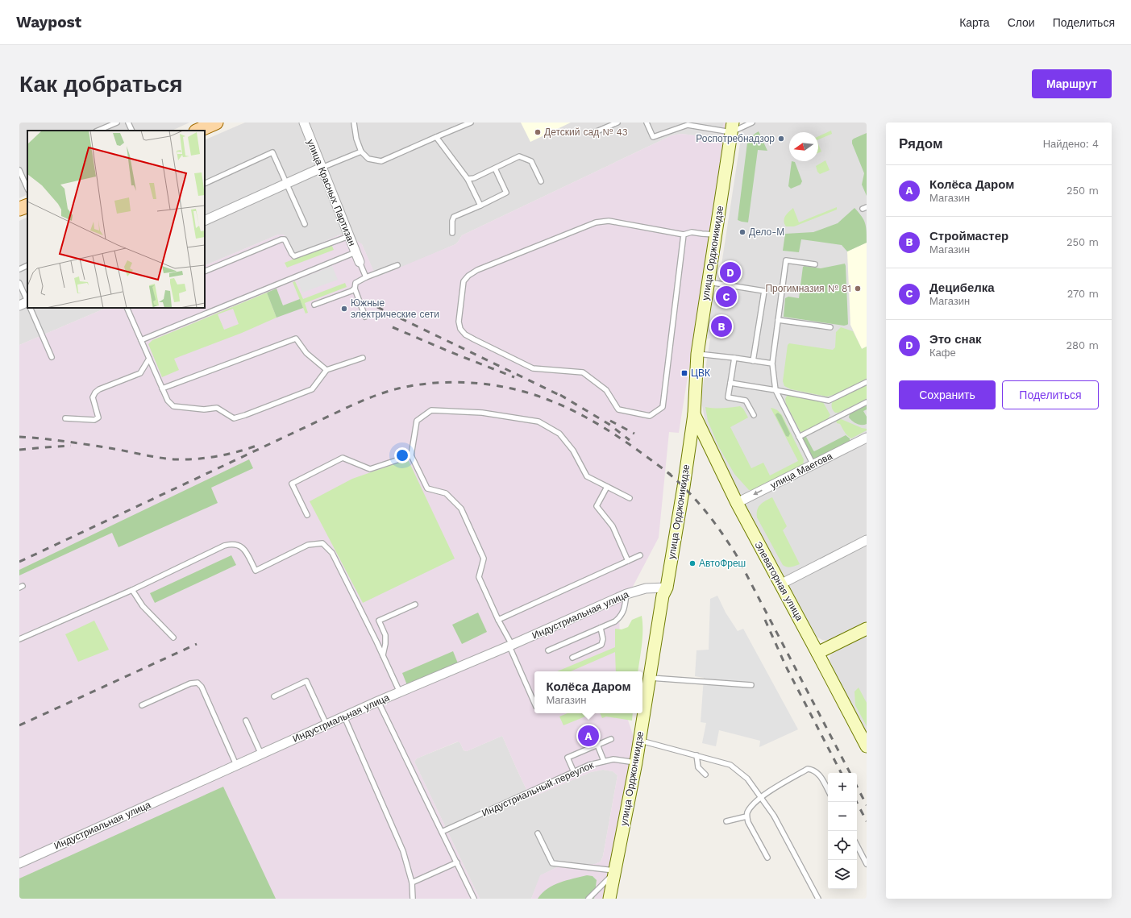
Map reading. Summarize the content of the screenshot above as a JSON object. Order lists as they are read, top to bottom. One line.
{"streets":{"main road":["улица Орджоникидзе","Элеваторная улица"],"street":["улица Красных Партизан","улица Маегова","Индустриальная улица"],"lane":["Индустриальный переулок"]},"crossings":[["улица Орджоникидзе","Элеваторная улица"],["улица Орджоникидзе","Индустриальная улица"],["улица Орджоникидзе","Индустриальный переулок"],["улица Маегова","Элеваторная улица"]],"one_way":["улица Маегова"],"places":{"other":["Детский сад № 43","Роспотребнадзор","Дело-М","Прогимназия № 81","Южные электрические сети","АвтоФреш"],"transit":["ЦВК"]},"north":"left","page":{"header":"Waypost","nav":["Карта","Слои","Поделиться"],"buttons":["Маршрут",["Сохранить","Поделиться"]],"title":"Как добраться","heading":["Рядом","Найдено: 4"],"list":[{"mark":"A","name":"Колёса Даром","note":"Магазин","value":"250 m"},{"mark":"B","name":"Строймастер","note":"Магазин","value":"250 m"},{"mark":"C","name":"Децибелка","note":"Магазин","value":"270 m"},{"mark":"D","name":"Это снак","note":"Кафе","value":"280 m"}],"pins":["D","C","B","A"],"popup":["Колёса Даром","Магазин"],"map_buttons":["+","−"]}}
